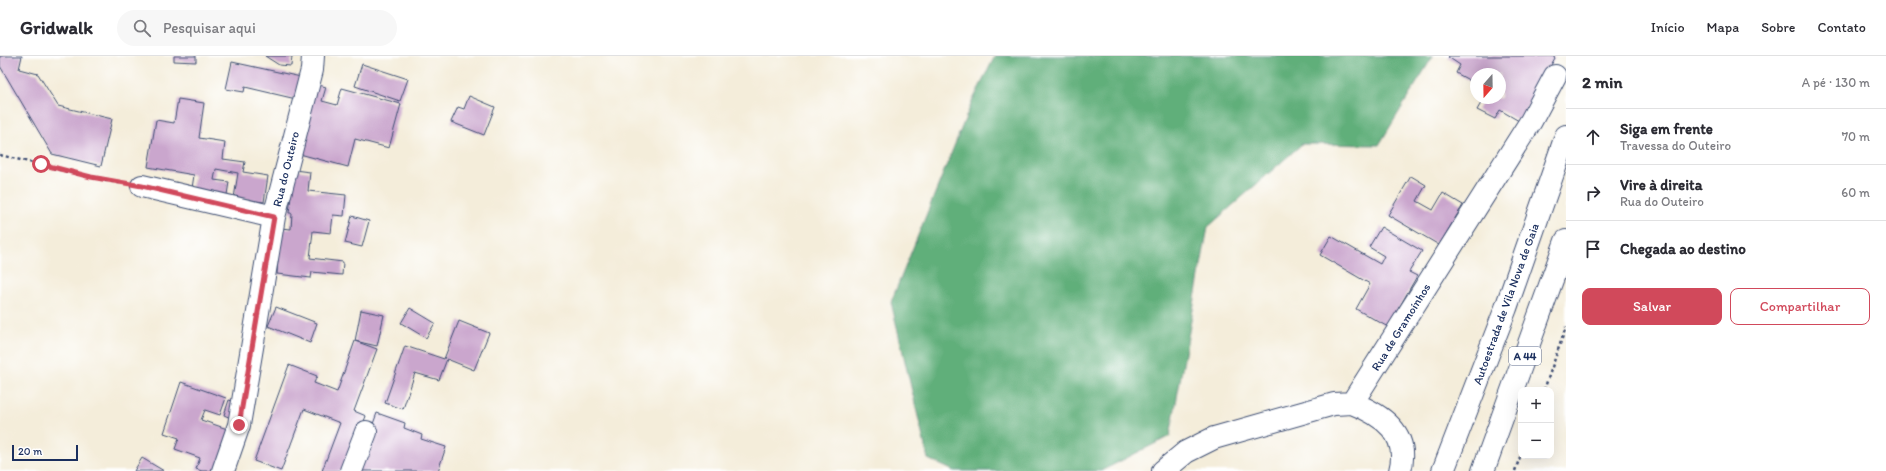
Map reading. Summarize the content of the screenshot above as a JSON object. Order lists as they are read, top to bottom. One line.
{"streets":{"main road":["Rua do Outeiro","Autoestrada de Vila Nova de Gaia","Rua de Gramoínhos","A 44"]},"scale_bar":"20 m","north":"bottom","page":{"header":"Gridwalk","search":"Pesquisar aqui","nav":["Início","Mapa","Sobre","Contato"],"heading":["2 min","A pé · 130 m"],"list":[["Siga em frente","Travessa do Outeiro","70 m"],["Vire à direita","Rua do Outeiro","60 m"],"Chegada ao destino"],"buttons":["Salvar","Compartilhar"],"map_buttons":["+","−"],"scale":"20 m"}}
